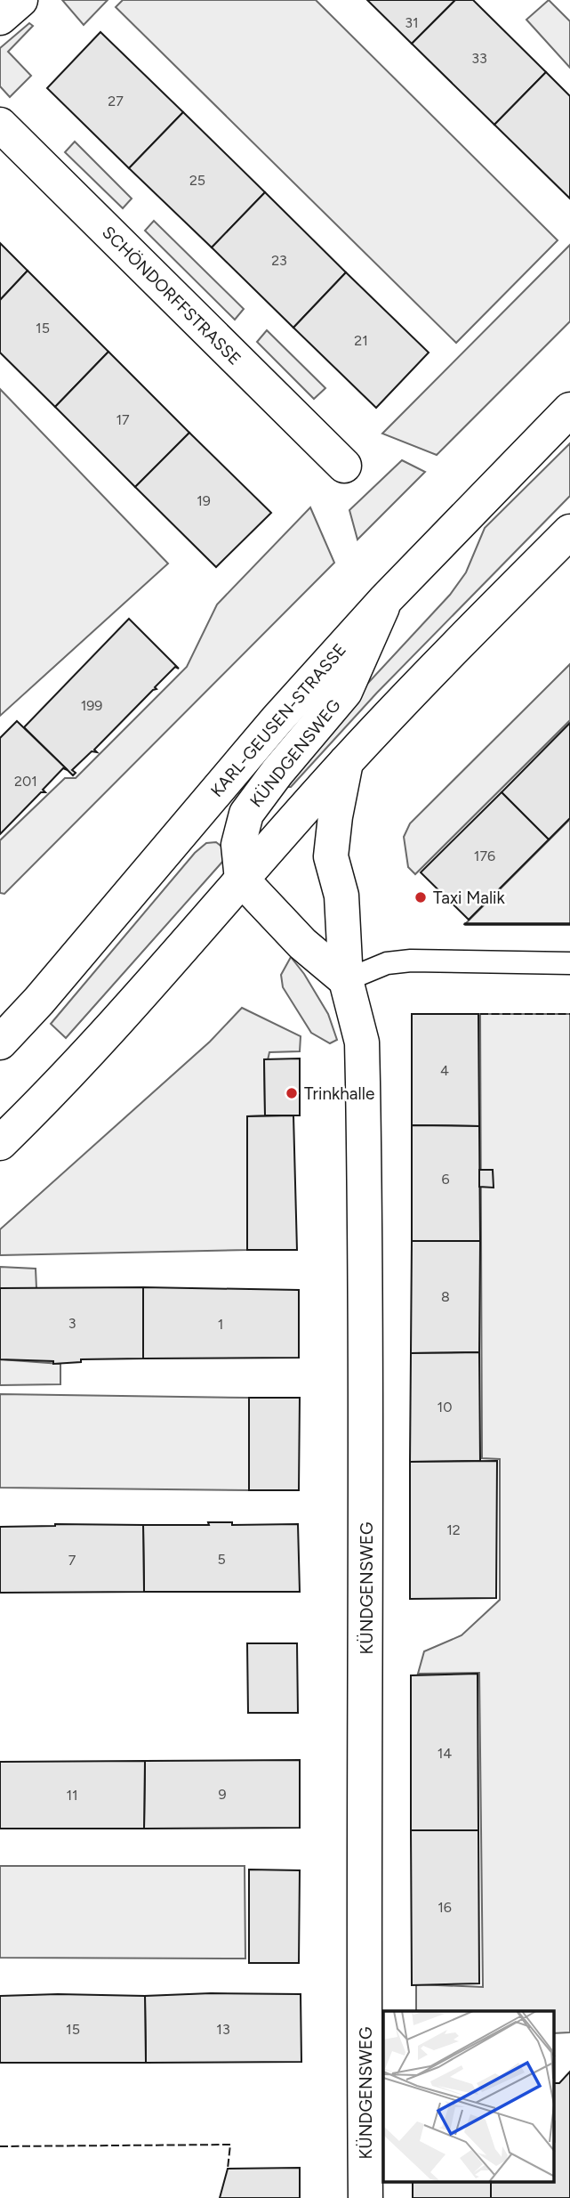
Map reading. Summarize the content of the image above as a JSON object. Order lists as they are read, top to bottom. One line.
{"streets":{"street":["SCHÖNDORFFSTRASSE","KARL-GEUSEN-STRASSE","KÜNDGENSWEG"]},"crossings":[["KARL-GEUSEN-STRASSE","KÜNDGENSWEG"]],"places":["Taxi Malik","Trinkhalle"],"house_numbers":["31","33","27","25","23","15","21","17","19","199","201","176","4","6","8","3","1","10","12","5","7","14","9","11","16","15","13"]}
